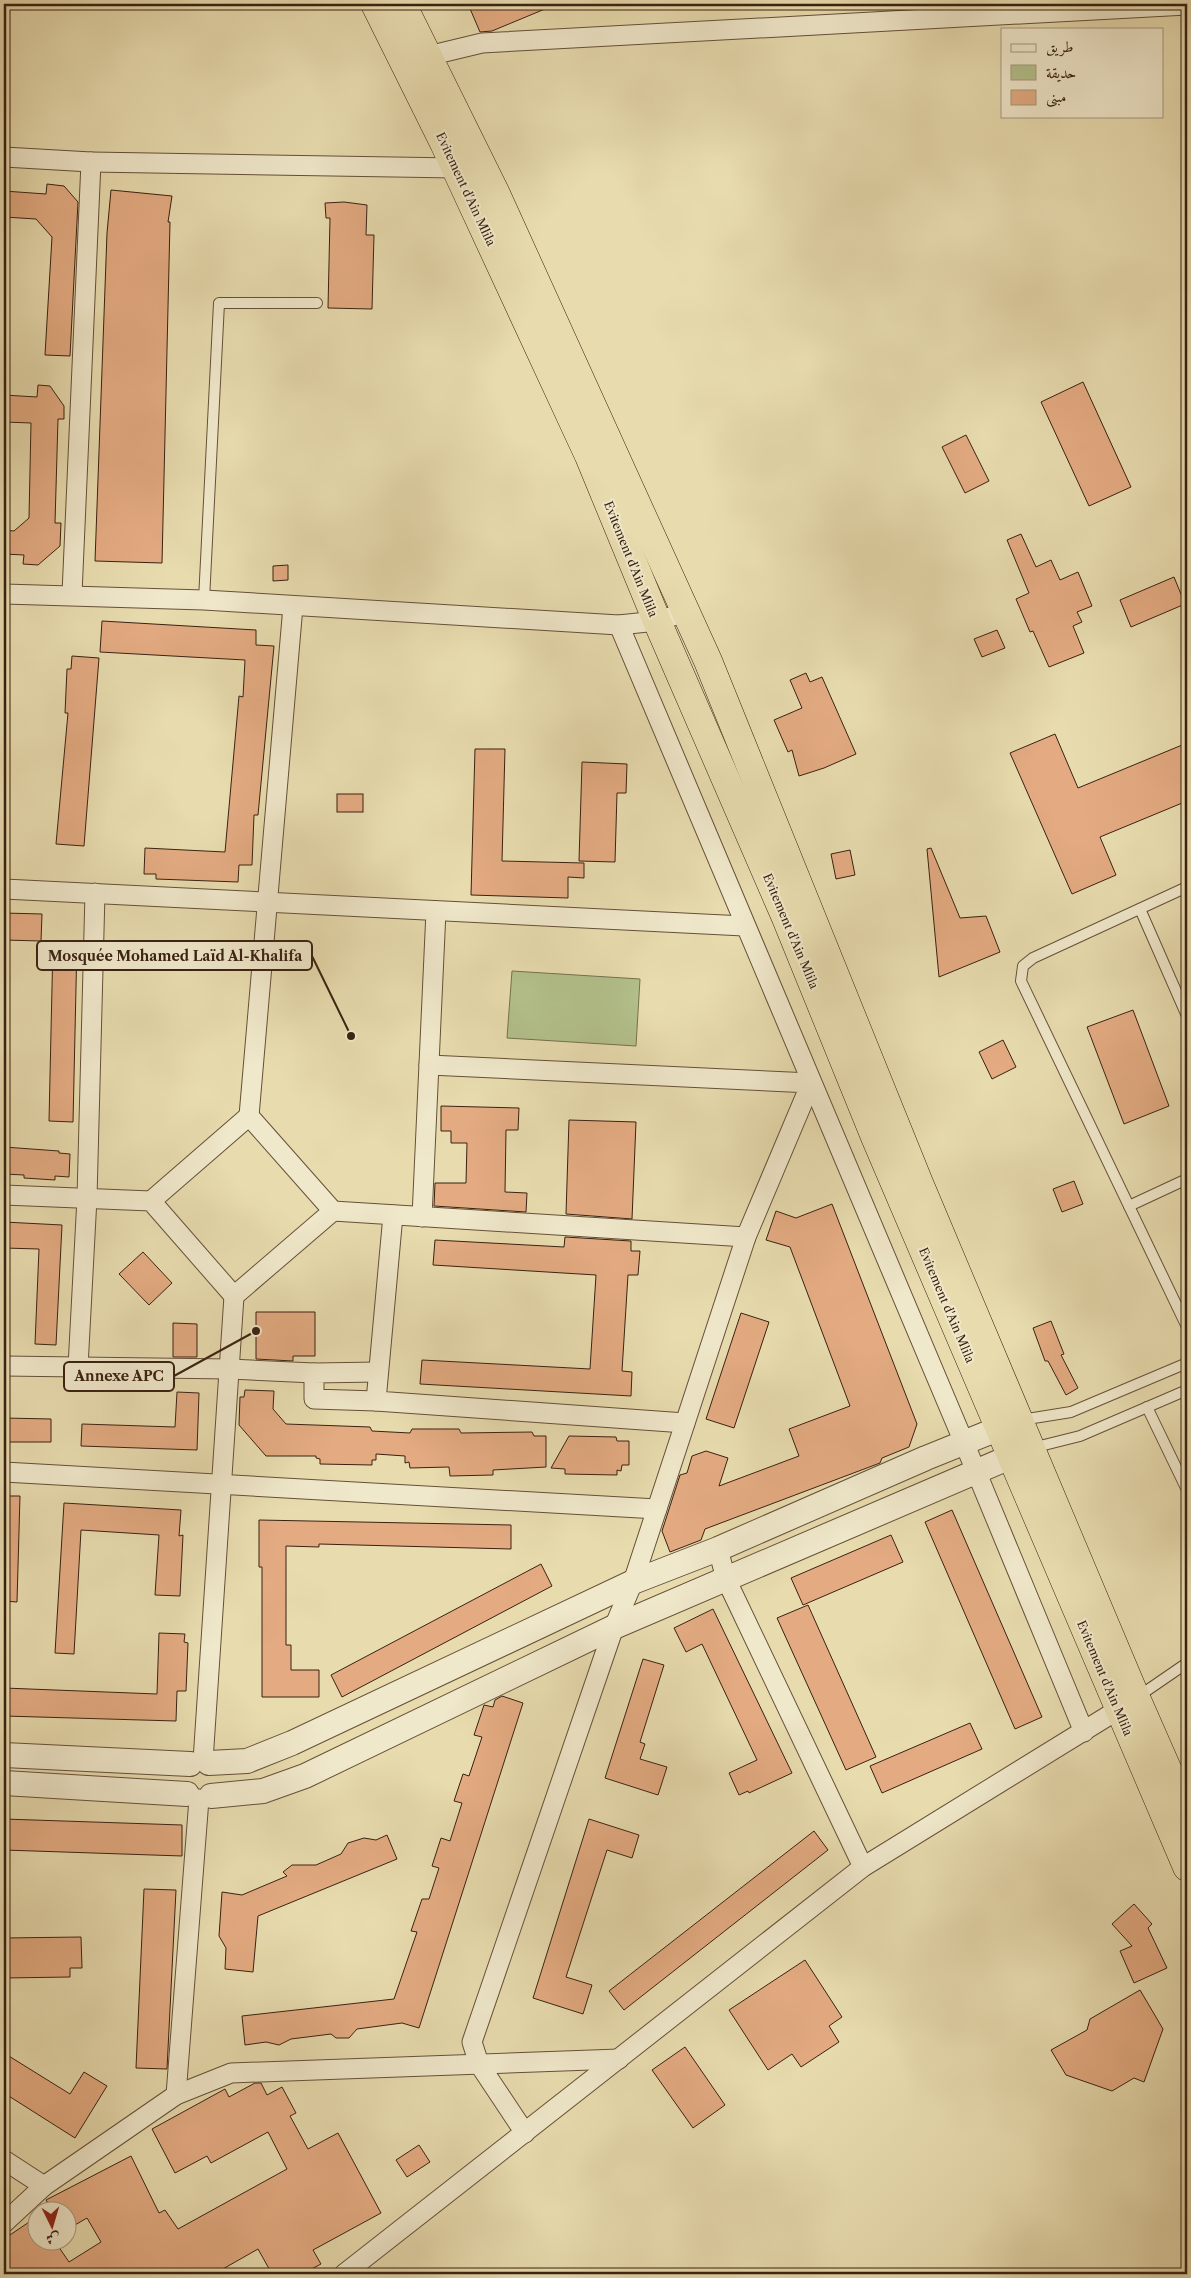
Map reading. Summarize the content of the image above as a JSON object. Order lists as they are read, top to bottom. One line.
{"streets":{"highway":["Evitement d'Ain Mlila"]},"places":["Mosquée Mohamed Laïd Al-Khalifa","Annexe APC"],"legend":["طريق","حديقة","مبنى"],"north":"bottom"}
